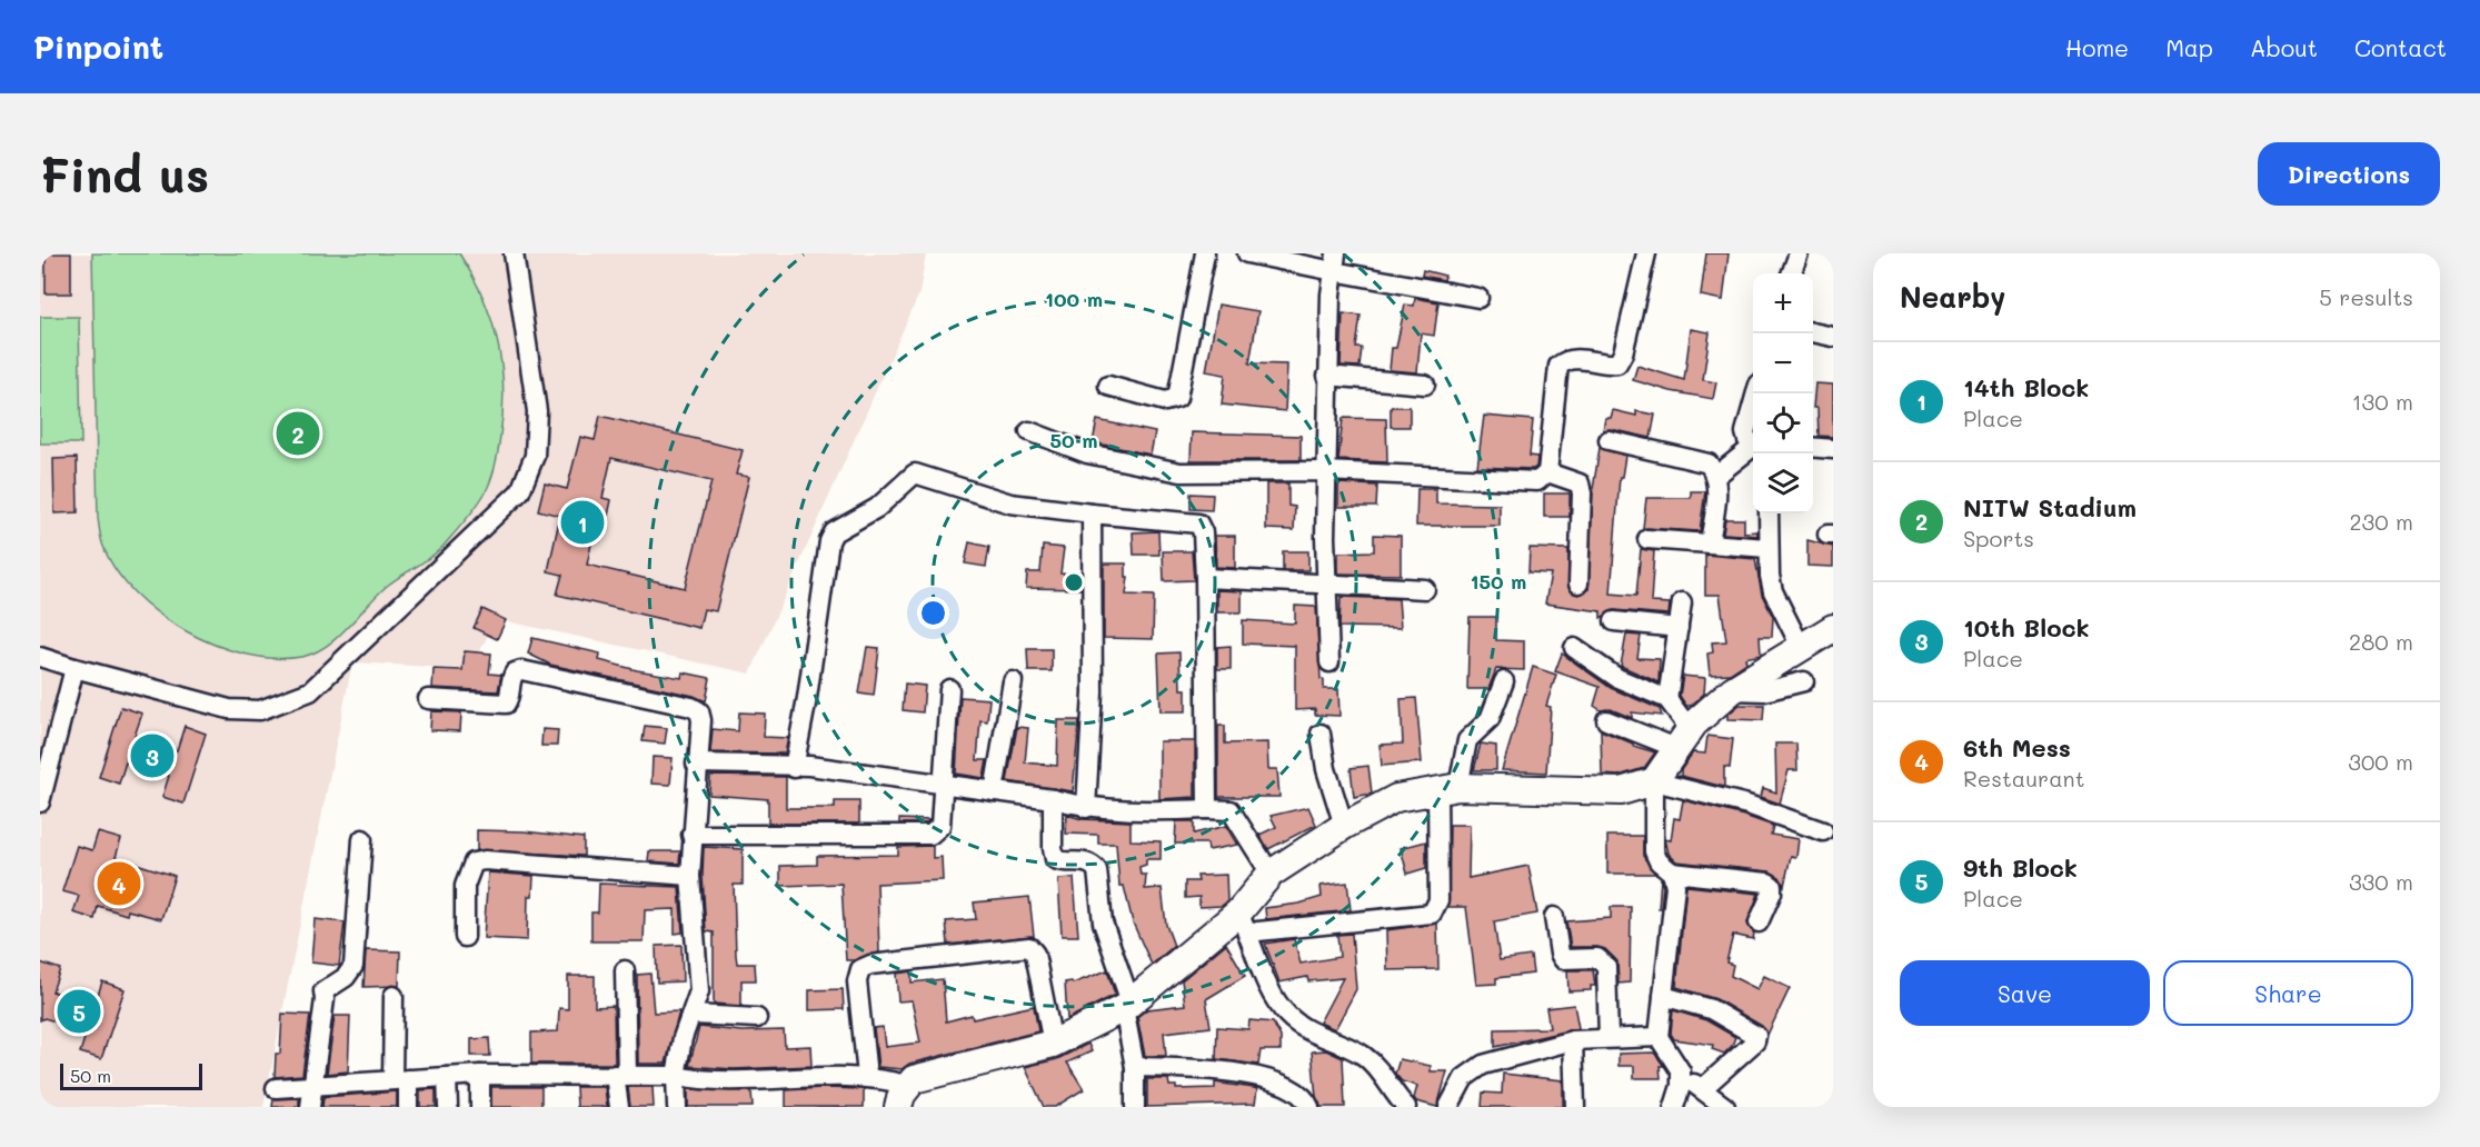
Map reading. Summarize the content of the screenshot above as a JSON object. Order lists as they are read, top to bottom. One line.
{"scale_bar":"50 m","page":{"header":"Pinpoint","nav":["Home","Map","About","Contact"],"buttons":["Directions",["Save","Share"]],"title":"Find us","heading":["Nearby","5 results"],"map_buttons":["+","−"],"list":[{"mark":"1","name":"14th Block","note":"Place","value":"130 m"},{"mark":"2","name":"NITW Stadium","note":"Sports","value":"230 m"},{"mark":"3","name":"10th Block","note":"Place","value":"280 m"},{"mark":"4","name":"6th Mess","note":"Restaurant","value":"300 m"},{"mark":"5","name":"9th Block","note":"Place","value":"330 m"}],"pins":["2","1","3","4","5"],"scale":"50 m"},"rings":["100 m","50 m","150 m"]}
